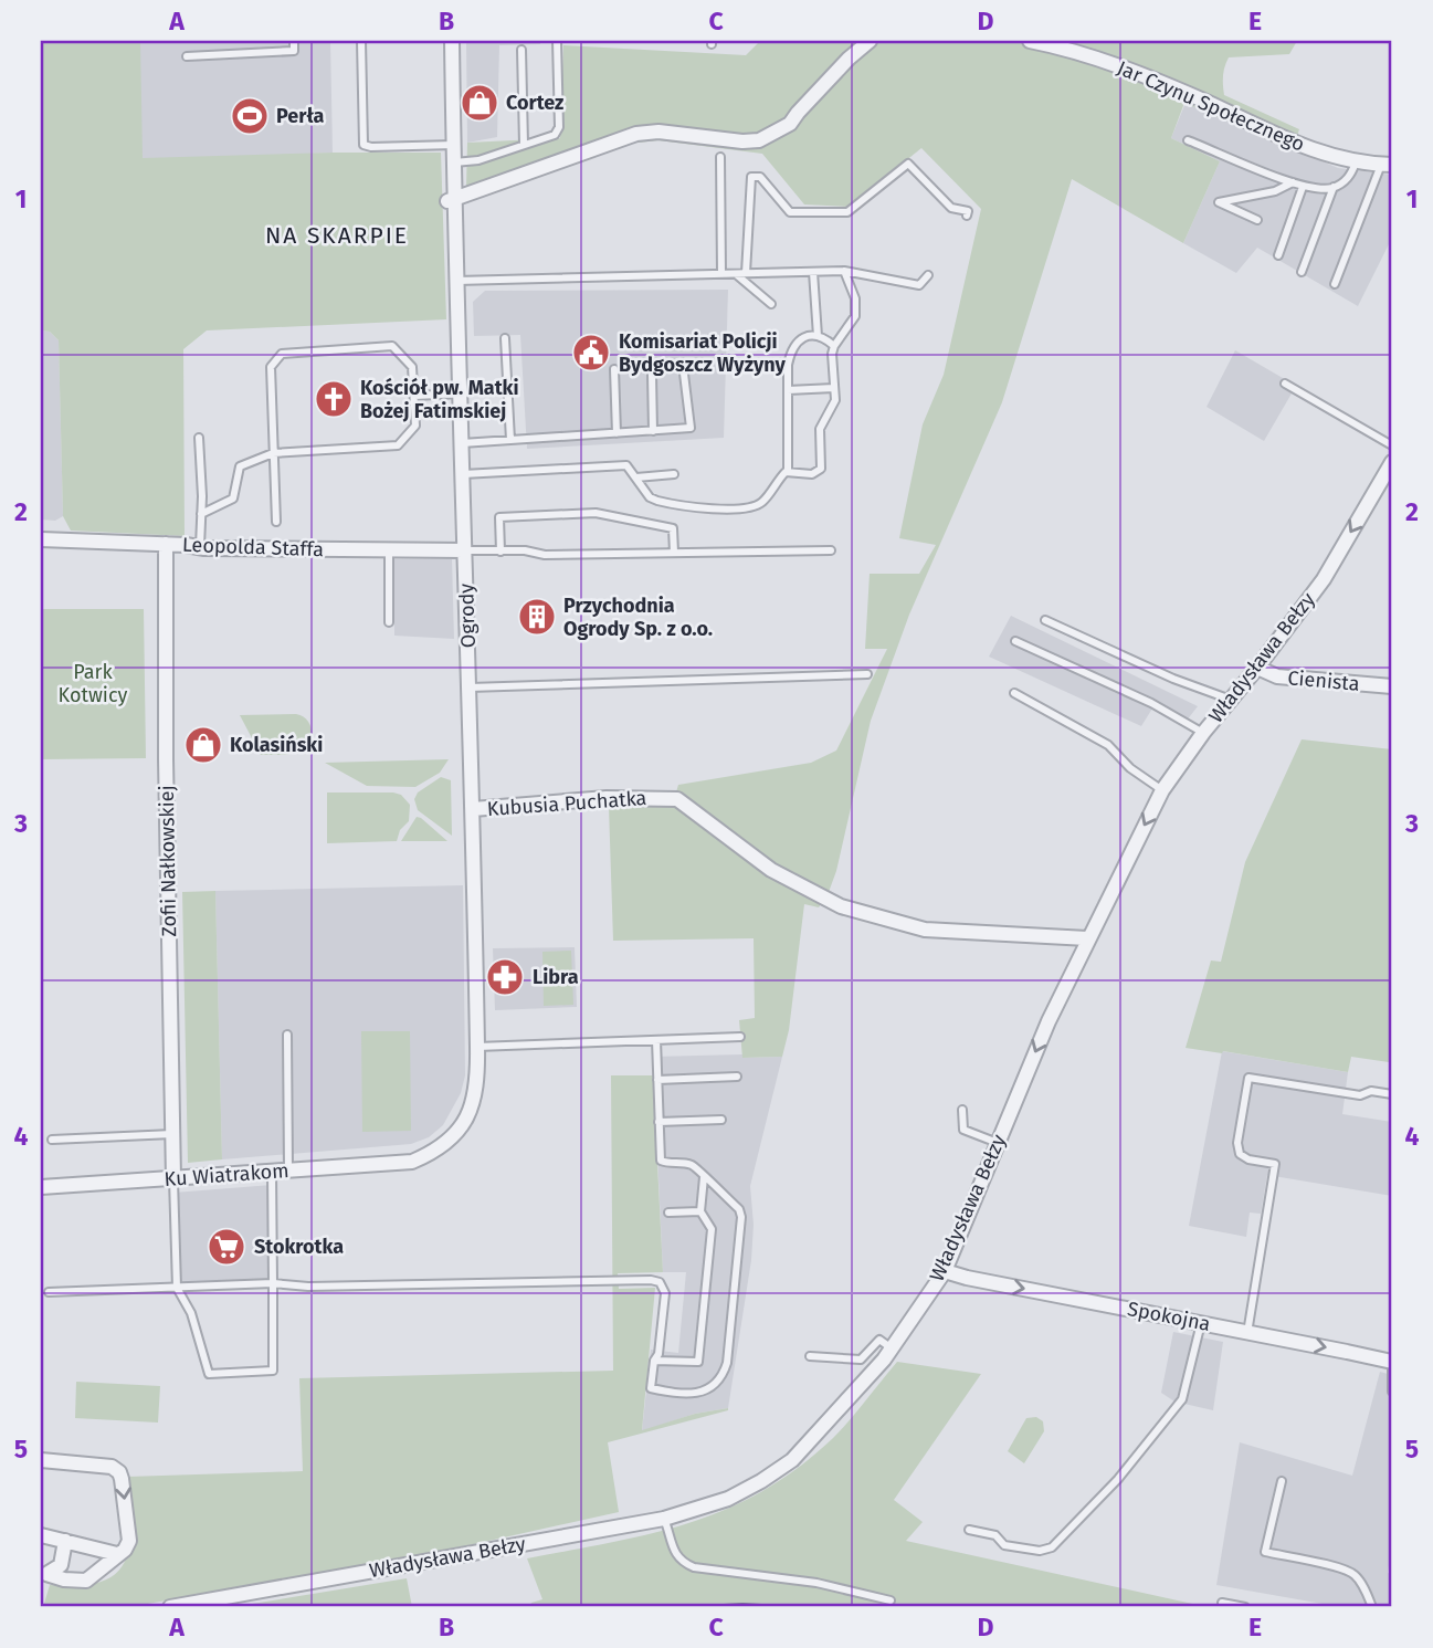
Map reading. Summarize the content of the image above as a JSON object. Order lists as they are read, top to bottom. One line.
{"streets":{"street":["Jar Czynu Społecznego","Leopolda Staffa","Ogrody","Władysława Bełzy","Cienista","Kubusia Puchatka","Zofii Nałkowskiej","Ku Wiatrakom","Spokojna"]},"crossings":[["Leopolda Staffa","Ogrody"],["Leopolda Staffa","Zofii Nałkowskiej"],["Ogrody","Kubusia Puchatka"],["Ogrody","Ku Wiatrakom"],["Władysława Bełzy","Cienista"],["Władysława Bełzy","Kubusia Puchatka"],["Władysława Bełzy","Spokojna"],["Zofii Nałkowskiej","Ku Wiatrakom"]],"one_way":["Spokojna"],"districts":["NA SKARPIE"],"parks":["Park Kotwicy"],"places":{"shop":["Cortez","Kolasiński"],"sports":["Perła"],"public building":["Komisariat Policji Bydgoszcz Wyżyny"],"church":["Kościół pw. Matki Bożej Fatimskiej"],"building":["Przychodnia Ogrody Sp. z o.o."],"pharmacy":["Libra"],"supermarket":["Stokrotka"]},"grid":{"columns":["A","B","C","D","E"],"rows":["1","2","3","4","5"]}}
